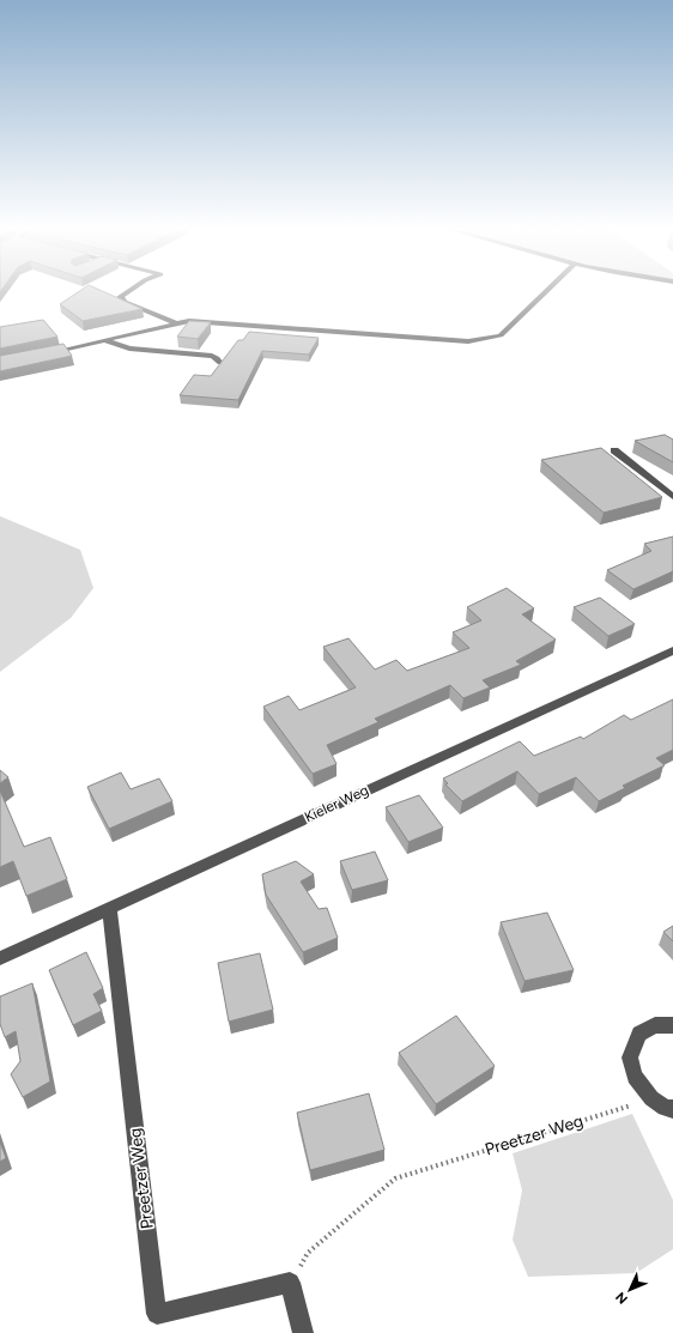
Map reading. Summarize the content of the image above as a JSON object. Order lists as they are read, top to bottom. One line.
{"streets":{"street":["Kieler Weg","Preetzer Weg"]},"crossings":[["Kieler Weg","Preetzer Weg"]],"north":"bottom left"}
